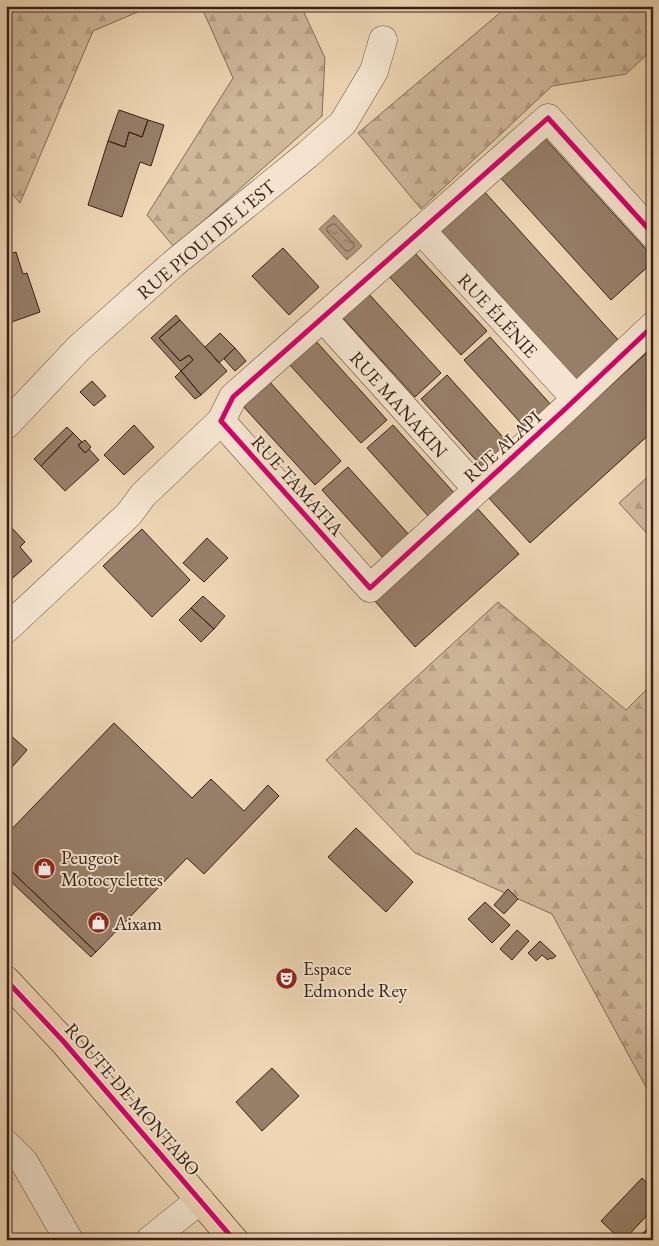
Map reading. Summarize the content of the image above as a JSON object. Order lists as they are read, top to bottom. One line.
{"streets":{"main road":["ROUTE DE MONTABO"],"street":["RUE PIOUI DE L'EST","RUE ÉLÉNIE","RUE MANAKIN","RUE ALAPI","RUE TAMATIA"]},"crossings":[["RUE ÉLÉNIE","RUE ALAPI"],["RUE MANAKIN","RUE ALAPI"],["RUE ALAPI","RUE TAMATIA"]],"places":{"shop":["Peugeot Motocyclettes","Aixam"],"theatre":["Espace Edmonde Rey"]}}
